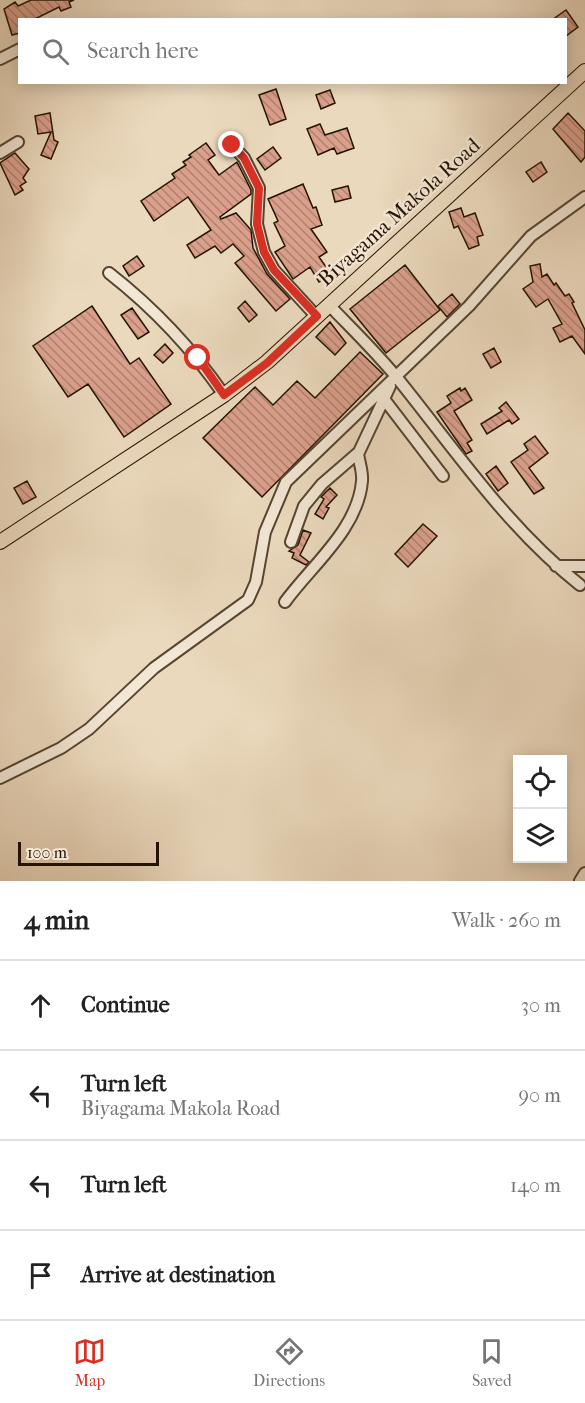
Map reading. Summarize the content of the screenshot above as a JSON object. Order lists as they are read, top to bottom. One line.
{"streets":{"main road":["Biyagama Makola Road"]},"scale_bar":"100 m","page":{"search":"Search here","scale":"100 m","heading":["4 min","Walk · 260 m"],"list":[["Continue","30 m"],["Turn left","Biyagama Makola Road","90 m"],["Turn left","140 m"],"Arrive at destination"],"nav":["Map","Directions","Saved"]}}
